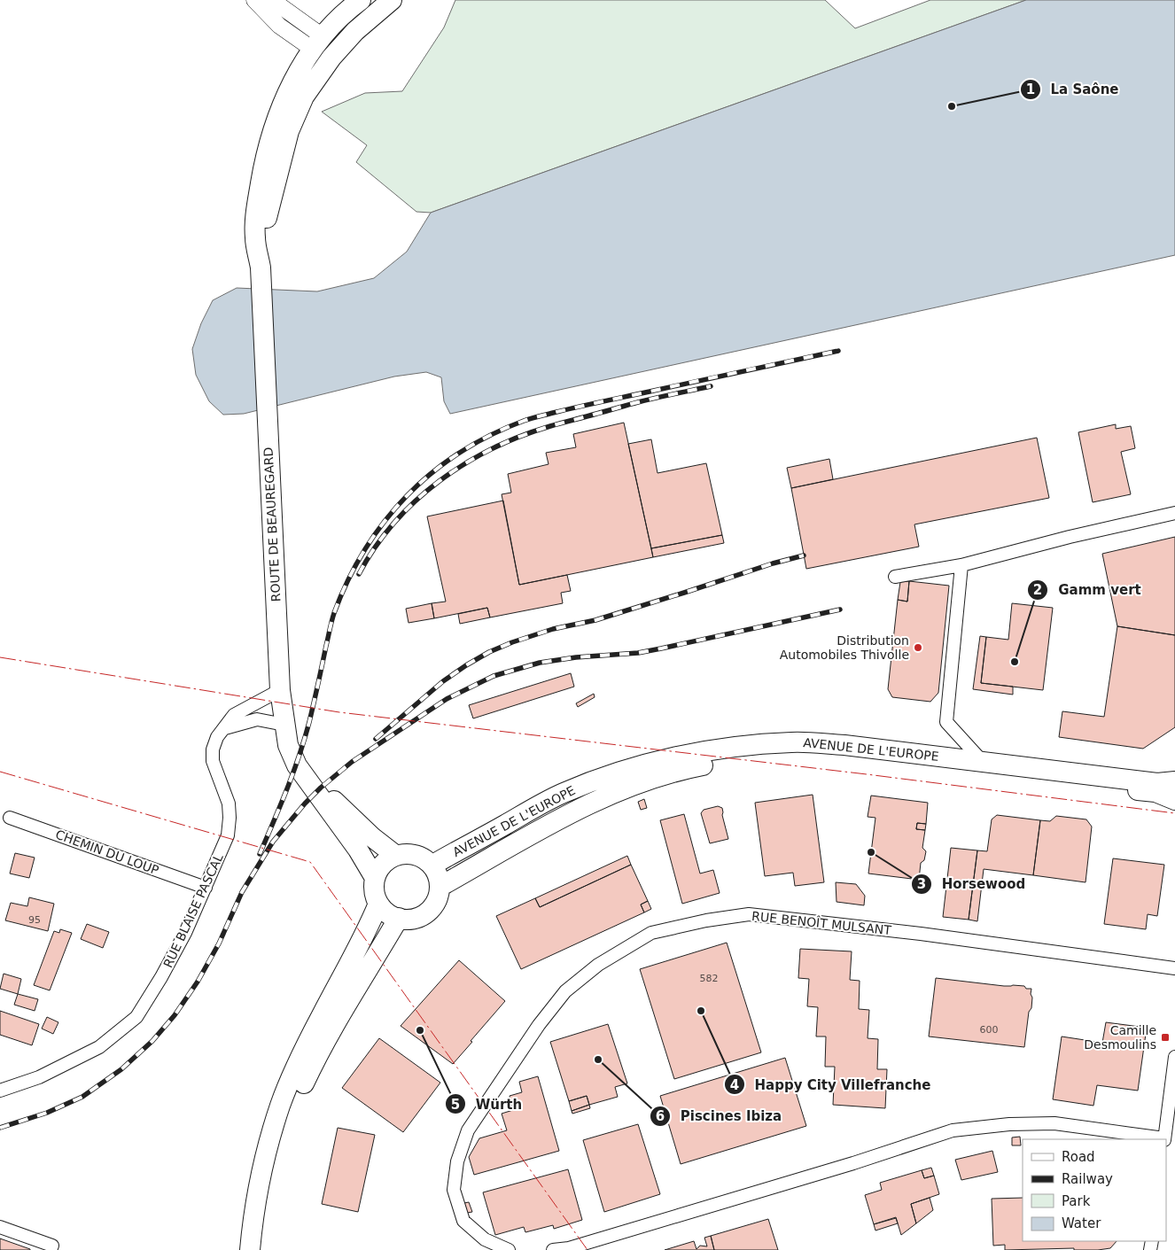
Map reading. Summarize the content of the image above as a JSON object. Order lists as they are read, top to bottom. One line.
{"streets":{"main road":["ROUTE DE BEAUREGARD","AVENUE DE L'EUROPE"],"street":["CHEMIN DU LOUP","RUE BLAISE PASCAL","RUE BENOÎT MULSANT"]},"crossings":[["ROUTE DE BEAUREGARD","AVENUE DE L'EUROPE"],["ROUTE DE BEAUREGARD","RUE BLAISE PASCAL"],["CHEMIN DU LOUP","RUE BLAISE PASCAL"]],"places":{"other":["La Saône","Distribution Automobiles Thivolle","Gamm vert","Horsewood","Happy City Villefranche","Würth","Piscines Ibiza"],"transit":["Camille Desmoulins"]},"house_numbers":["95","582","600"],"legend":["Road","Railway","Park","Water"]}
